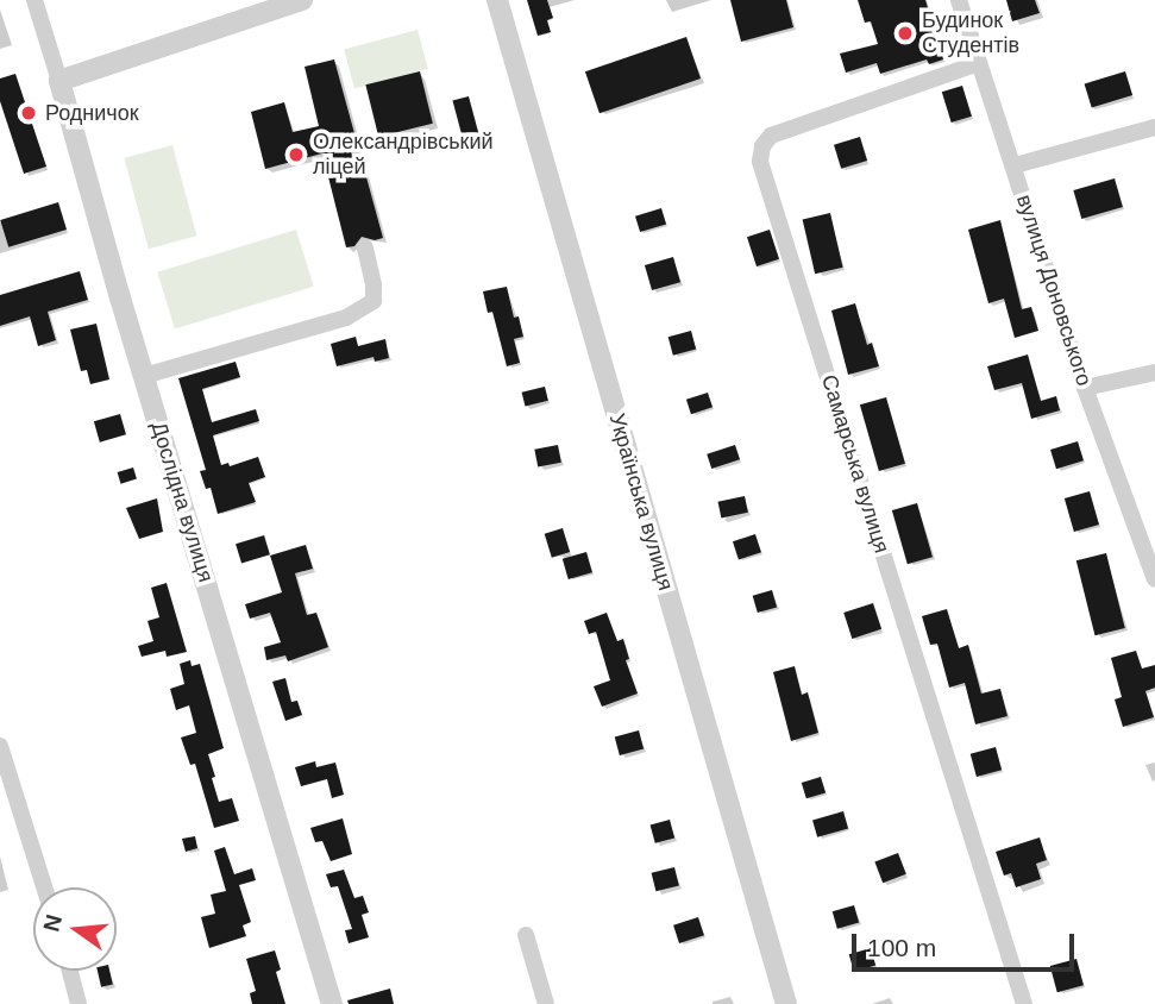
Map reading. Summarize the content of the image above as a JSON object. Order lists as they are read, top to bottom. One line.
{"streets":{"street":["вулиця Доновського","Самарська вулиця","Дослідна вулиця","Українська вулиця"]},"crossings":[["вулиця Доновського","Самарська вулиця"]],"places":["Будинок Студентів","Родничок","Олександрівський ліцей"],"scale_bar":"100 m","north":"left"}
